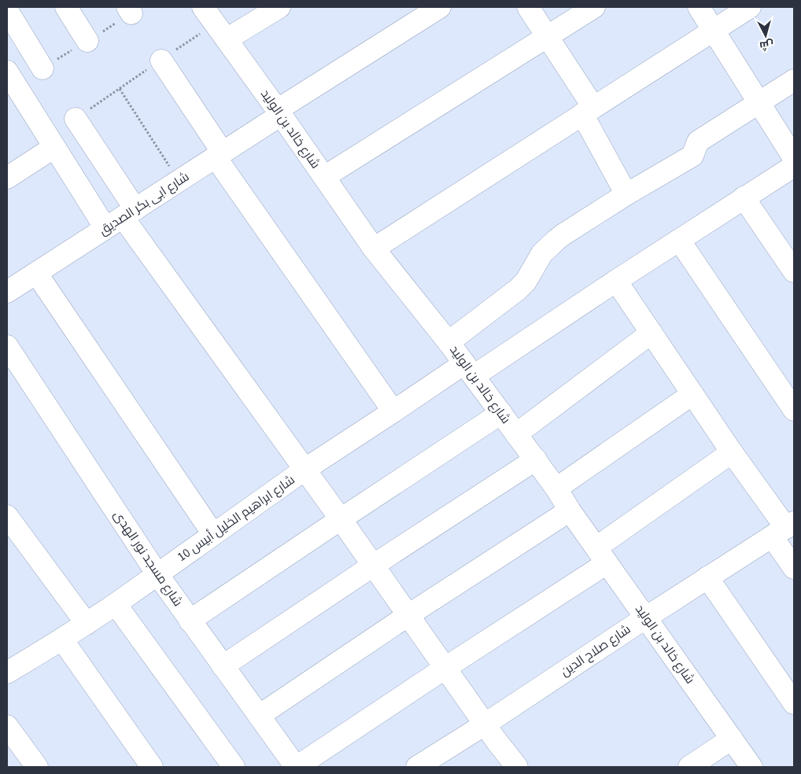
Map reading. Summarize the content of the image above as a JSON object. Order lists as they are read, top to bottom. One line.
{"streets":{"street":["شارع خالد بن الوليد","شارع ابى بكر الصديق","شارع ابراهيم الخليل أبيس 10","شارع مسجد نور الهدى","شارع صلاح الدين"]},"crossings":[["شارع خالد بن الوليد","شارع ابى بكر الصديق"],["شارع خالد بن الوليد","شارع ابراهيم الخليل أبيس 10"],["شارع خالد بن الوليد","شارع صلاح الدين"],["شارع ابراهيم الخليل أبيس 10","شارع مسجد نور الهدى"]],"north":"bottom"}
